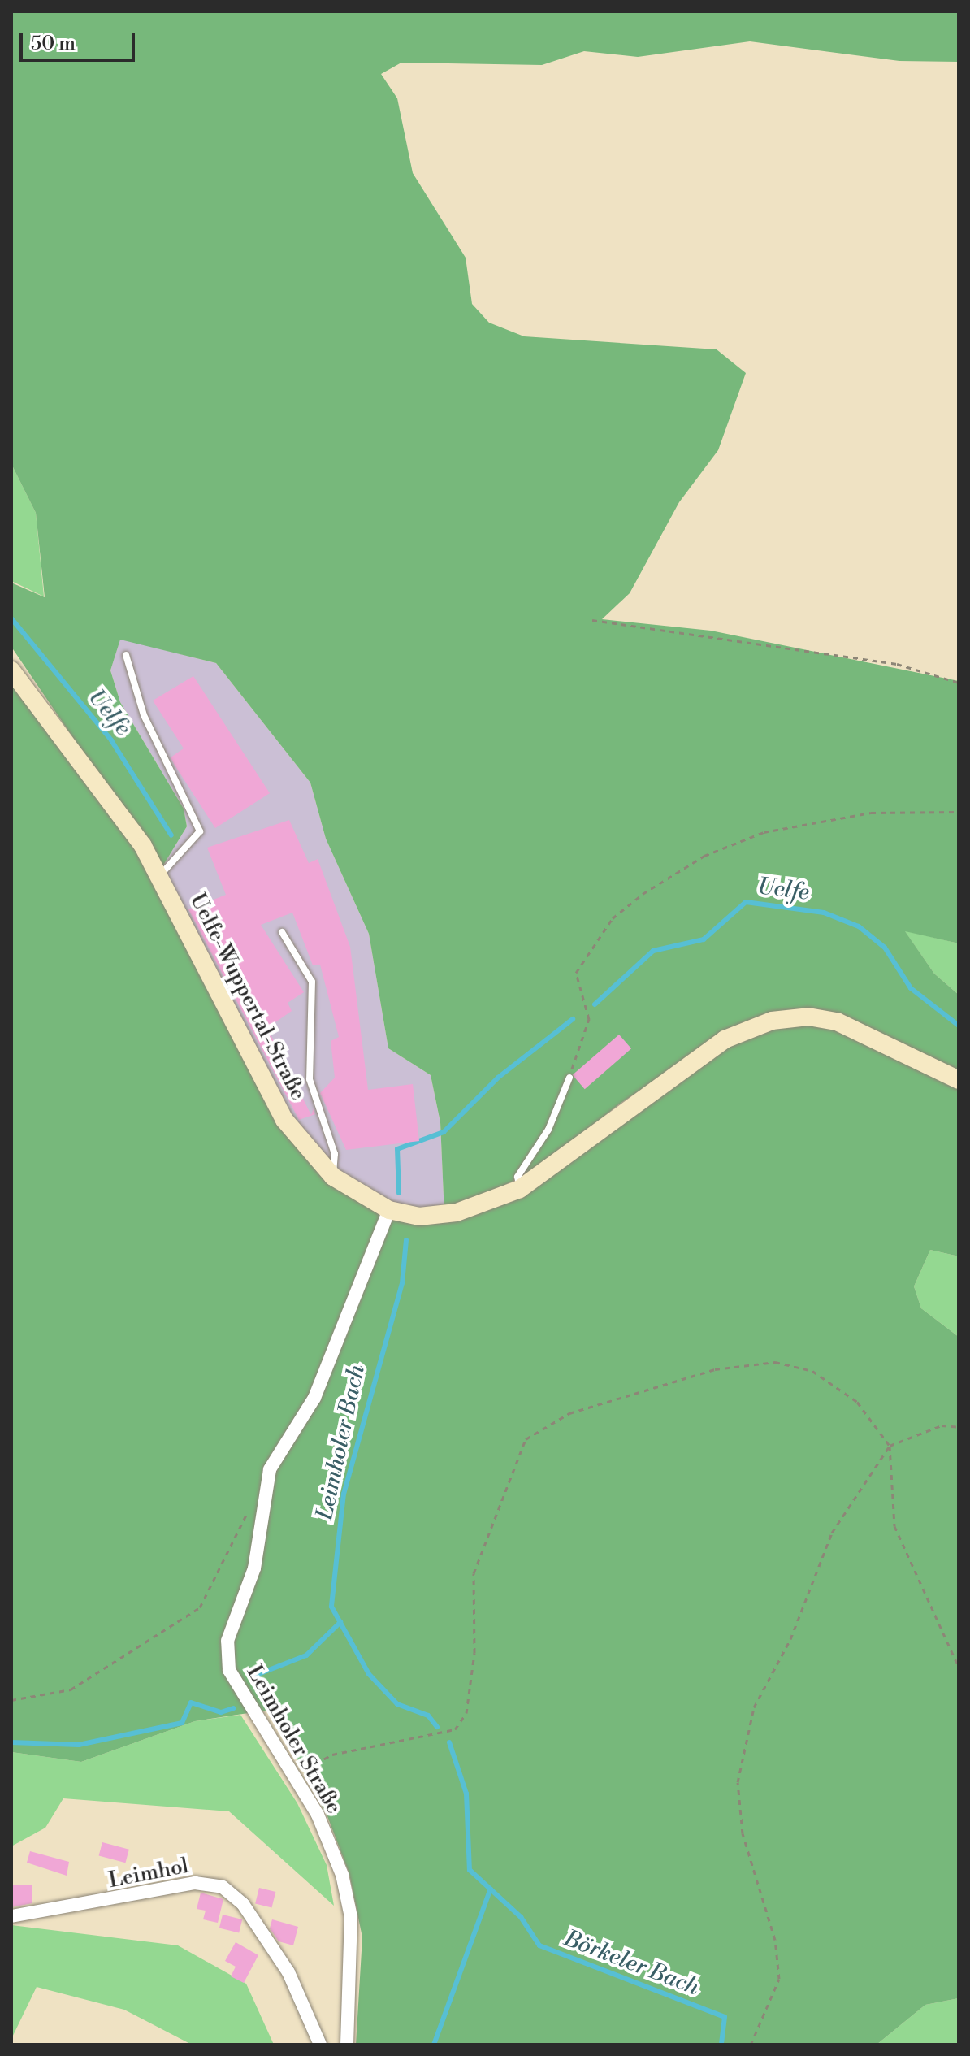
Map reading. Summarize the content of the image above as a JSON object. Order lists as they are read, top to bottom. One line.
{"streets":{"main road":["Uelfe-Wuppertal-Straße"],"street":["Leimholer Straße","Leimhol"]},"crossings":[["Uelfe-Wuppertal-Straße","Leimholer Straße"]],"water":["Uelfe","Leimholer Bach","Börkeler Bach"],"scale_bar":"50 m"}
